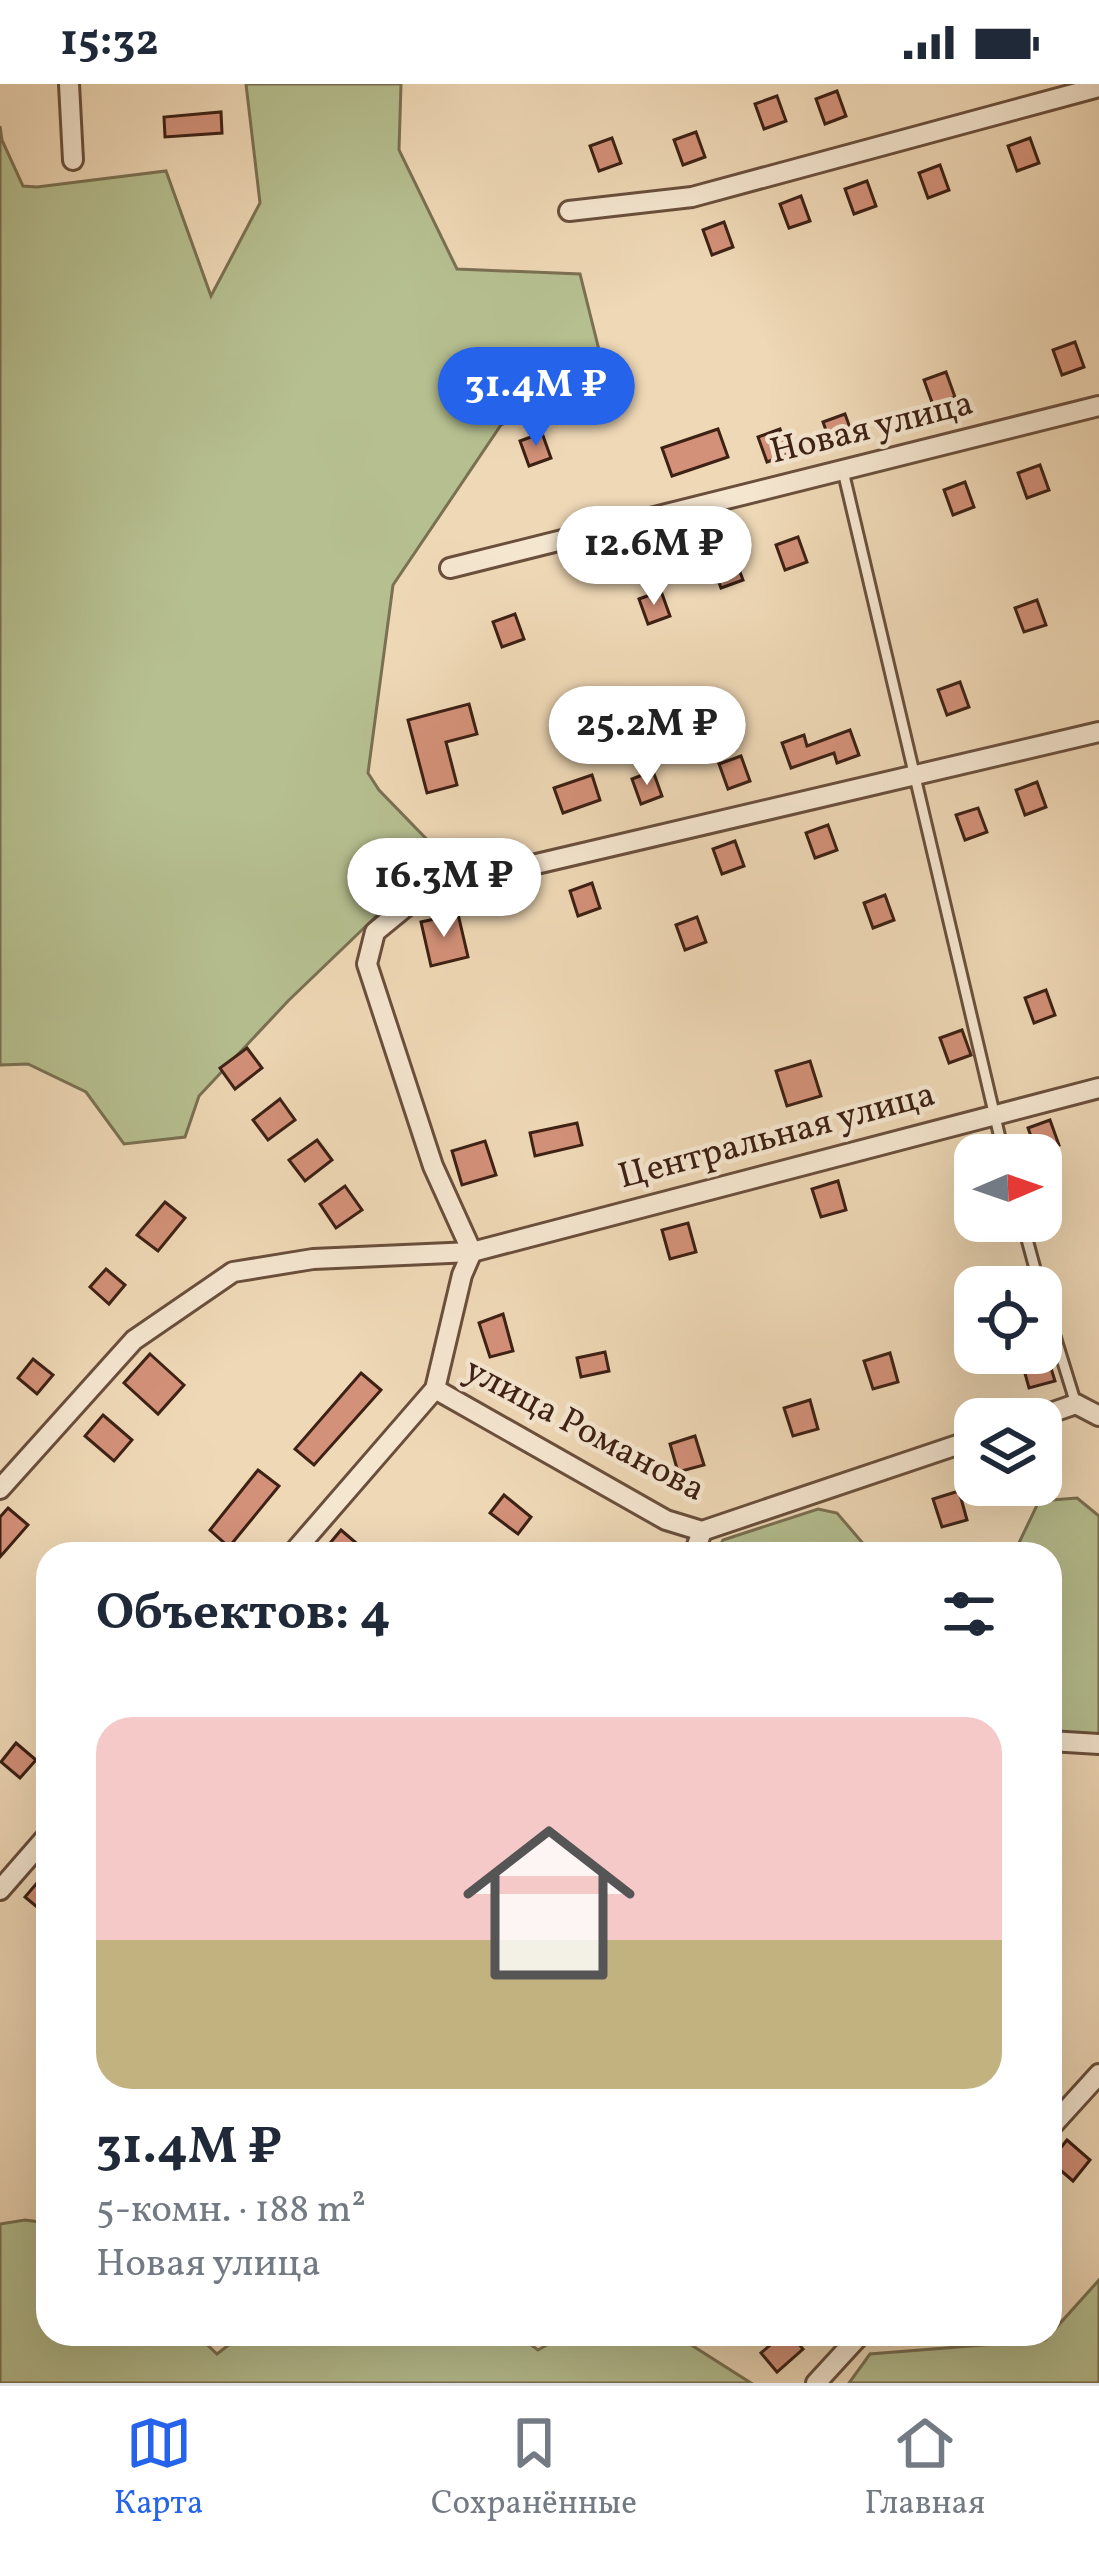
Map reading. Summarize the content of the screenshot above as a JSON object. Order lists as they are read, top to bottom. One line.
{"streets":{"street":["Новая улица","Центральная улица","улица Романова"]},"north":"right","page":{"status":"15:32","price":["31.4M ₽","12.6M ₽","25.2M ₽","16.3M ₽"],"heading":"Объектов: 4","list":[{"name":"31.4M ₽","note":"5-комн. · 188 m² · Новая улица"}],"tabs":["Карта","Сохранённые","Главная"]}}
